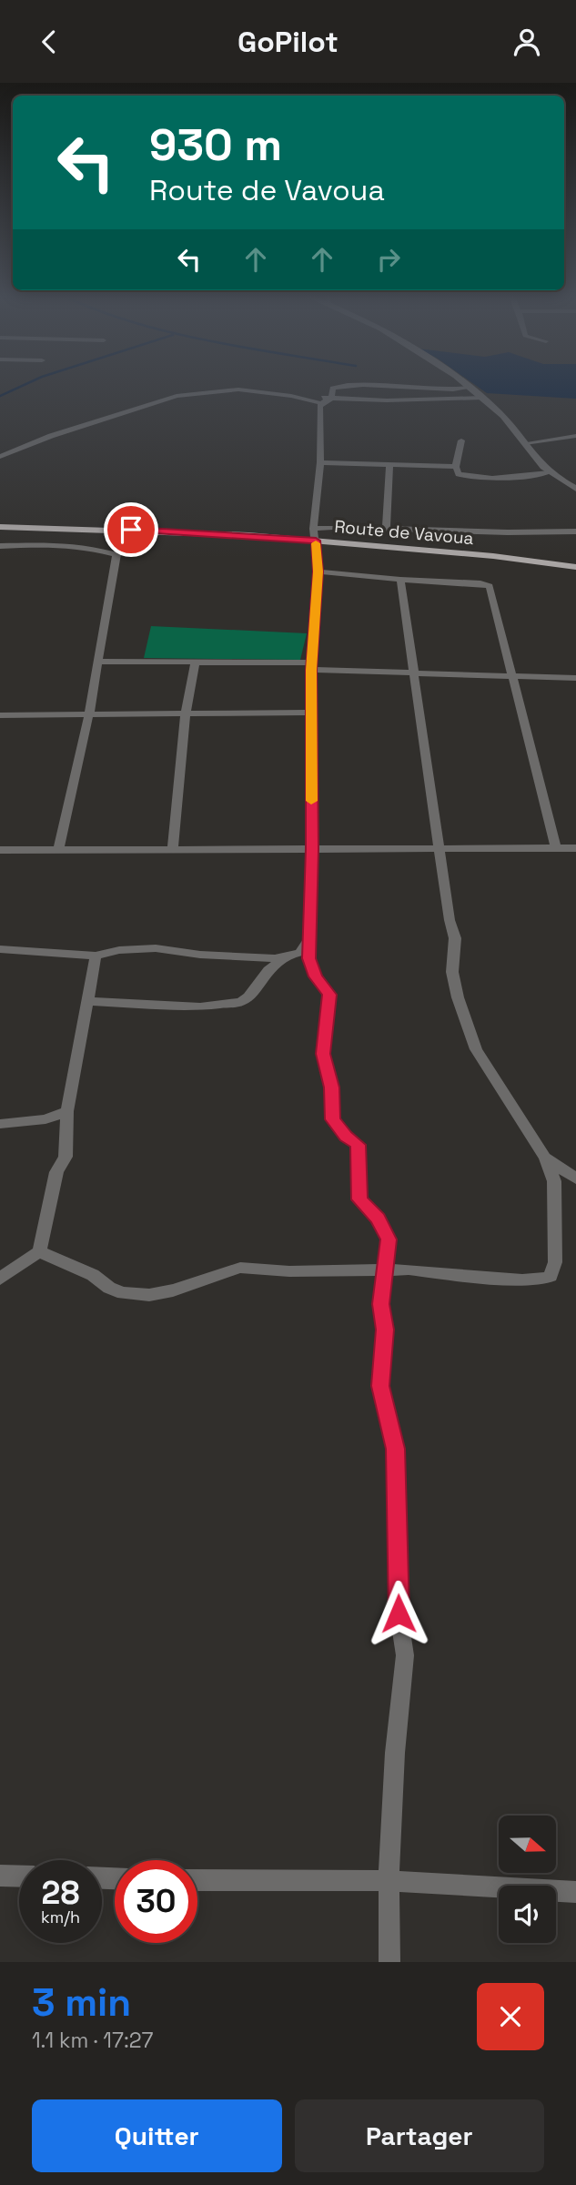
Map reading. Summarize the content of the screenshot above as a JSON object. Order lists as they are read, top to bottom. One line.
{"streets":{"main road":["Route de Vavoua"]},"north":"right","page":{"header":"GoPilot","turn":["930 m","Route de Vavoua"],"speed":"28 km/h","limit":"30","heading":["3 min","1.1 km · 17:27"],"buttons":["Quitter","Partager"]}}
